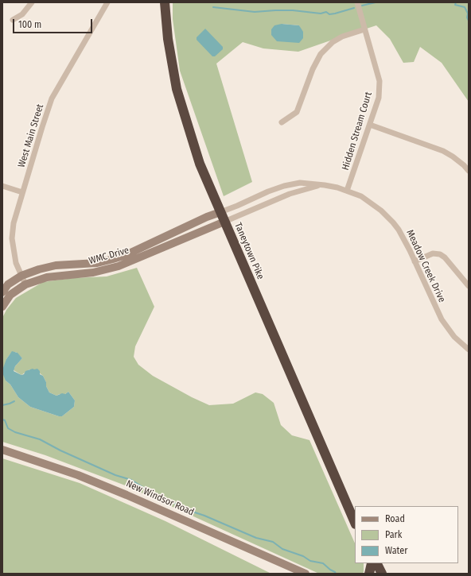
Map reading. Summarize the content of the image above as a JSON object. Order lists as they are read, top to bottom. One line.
{"streets":{"highway":["Taneytown Pike"],"main road":["WMC Drive","New Windsor Road"],"street":["Hidden Stream Court","West Main Street","Meadow Creek Drive"]},"crossings":[["Hidden Stream Court","Meadow Creek Drive"],["West Main Street","WMC Drive"],["Taneytown Pike","WMC Drive"],["Taneytown Pike","Meadow Creek Drive"],["WMC Drive","Meadow Creek Drive"]],"legend":["Road","Park","Water"],"scale_bar":"100 m"}
